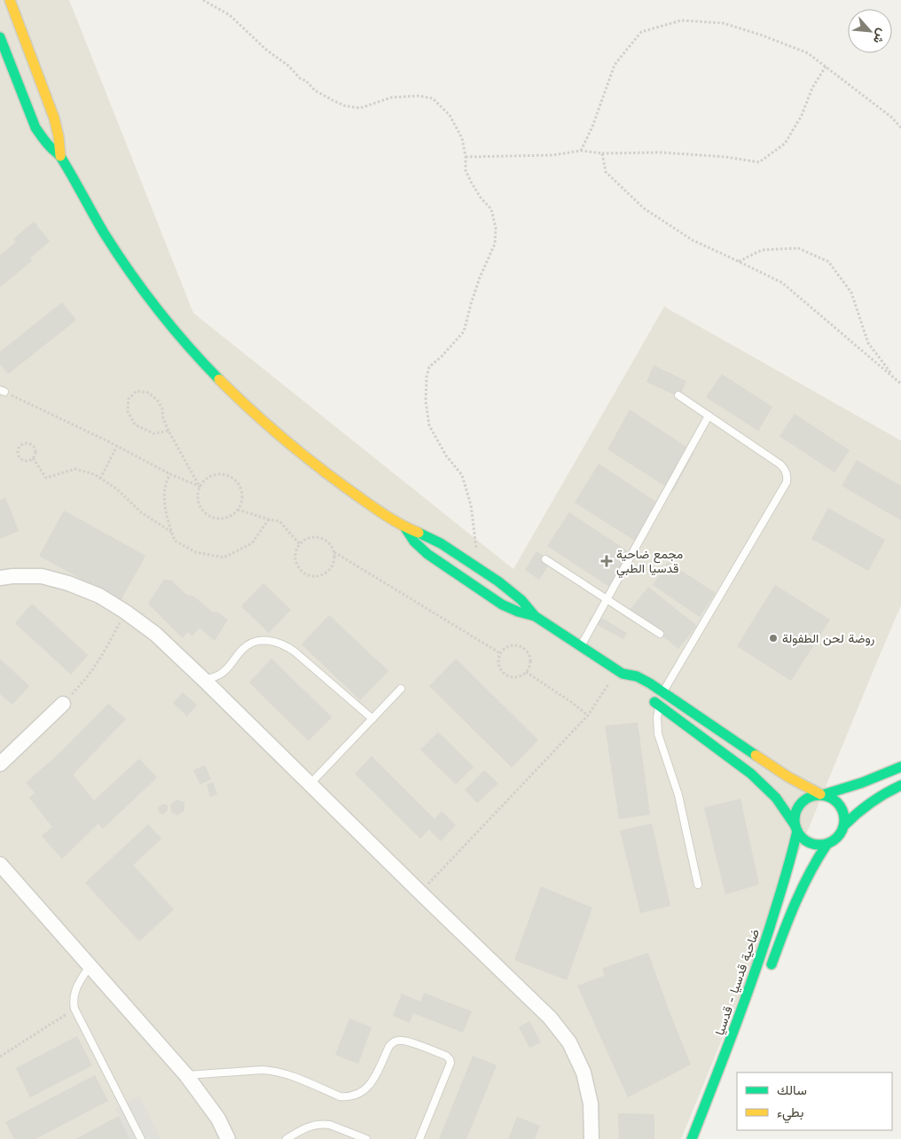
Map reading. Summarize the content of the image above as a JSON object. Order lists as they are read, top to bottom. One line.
{"streets":{"main road":["ضاحية قدسيا - قدسيا"]},"places":{"health":["مجمع ضاحية قدسيا الطبي"],"other":["روضة لحن الطفولة"]},"legend":["سالك","بطيء"],"north":"bottom right"}
